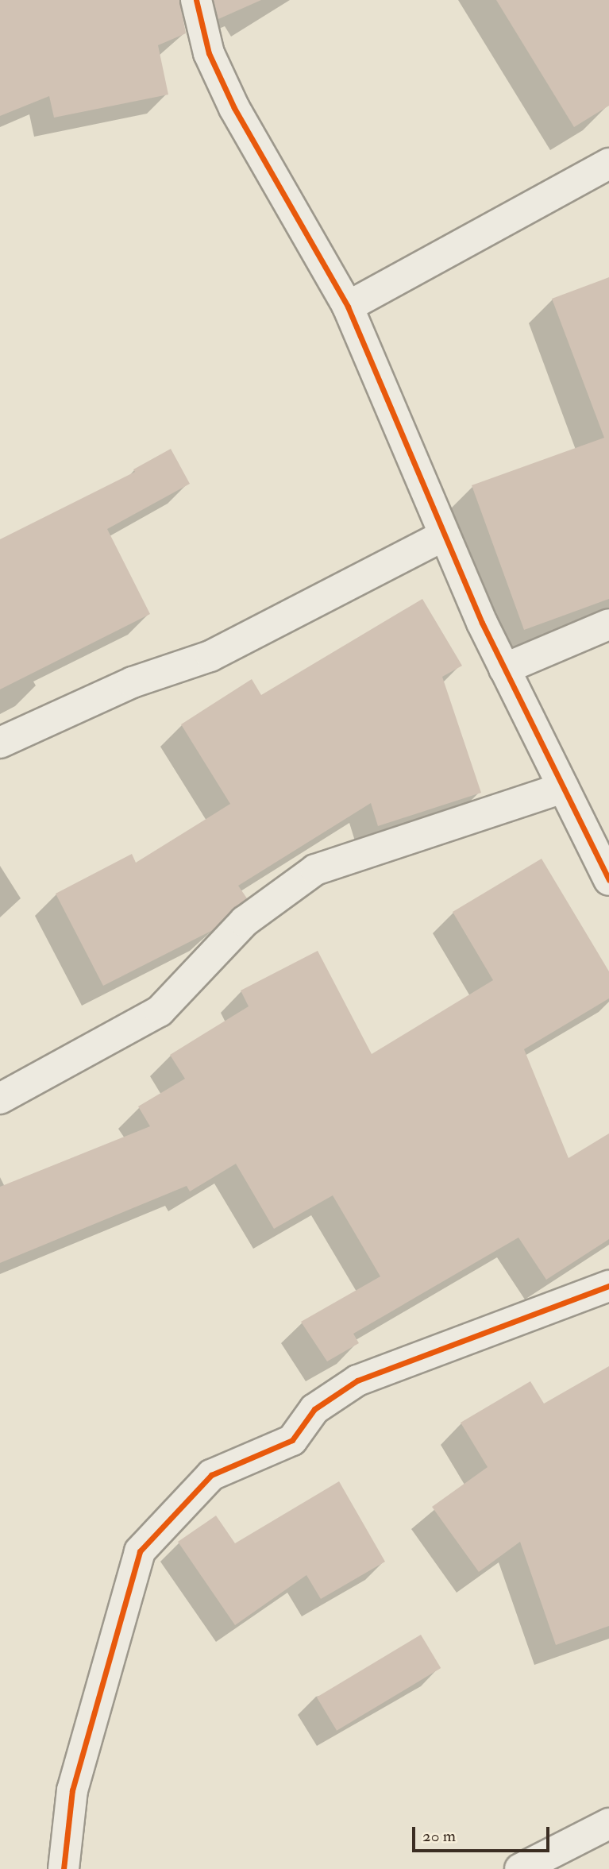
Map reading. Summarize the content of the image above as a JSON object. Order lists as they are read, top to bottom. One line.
{"scale_bar":"20 m"}
